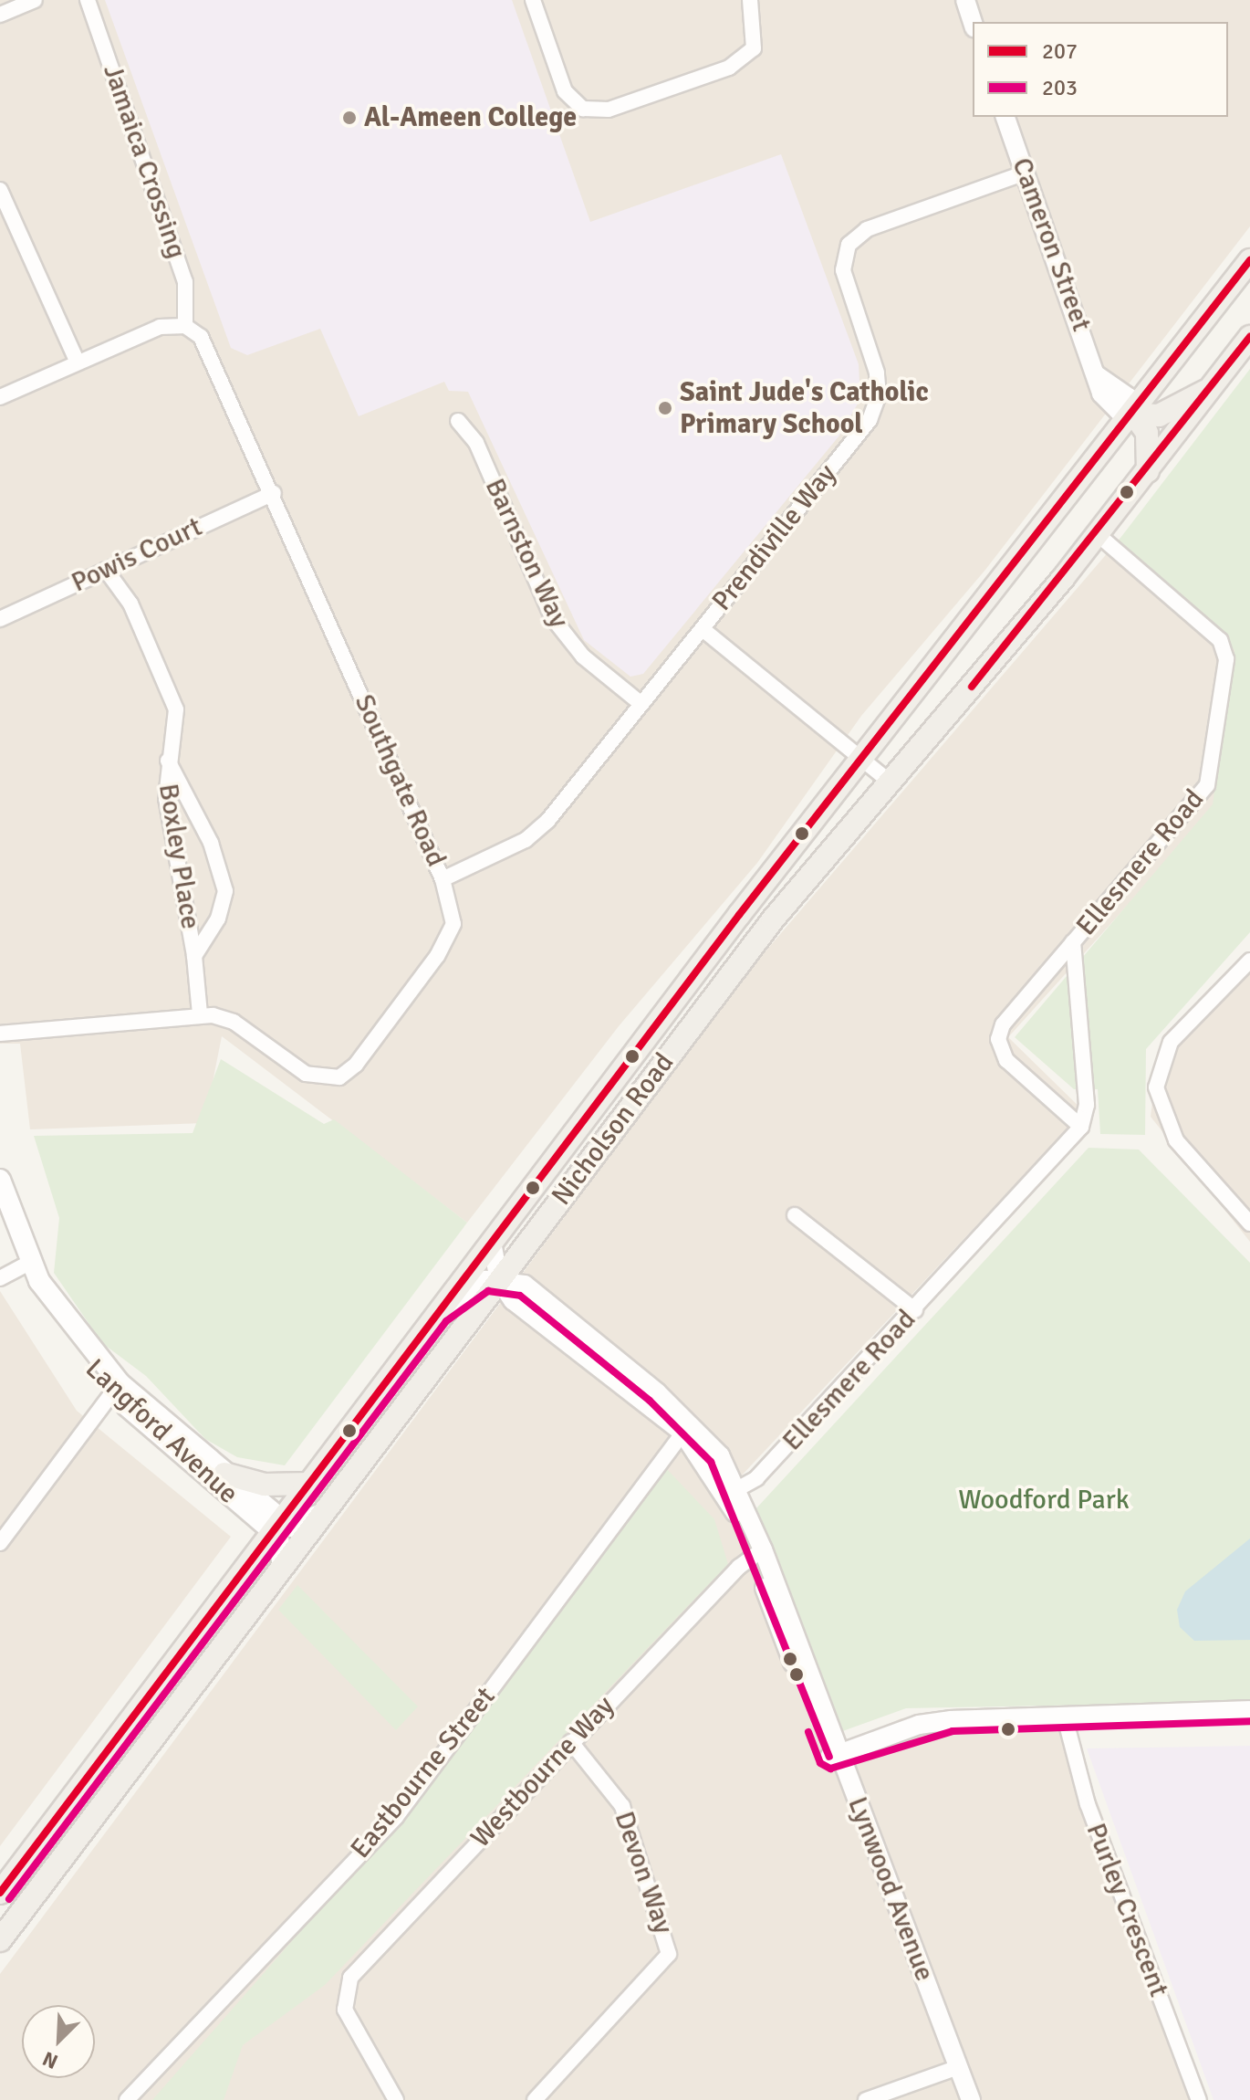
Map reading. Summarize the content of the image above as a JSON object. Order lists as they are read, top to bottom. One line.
{"streets":{"main road":["Nicholson Road","Langford Avenue"],"street":["Jamaica Crossing","Cameron Street","Prendiville Way","Barnston Way","Powis Court","Southgate Road","Boxley Place","Ellesmere Road","Westbourne Way","Eastbourne Street","Devon Way","Lynwood Avenue","Purley Crescent"]},"crossings":[["Jamaica Crossing","Southgate Road"],["Cameron Street","Prendiville Way"],["Cameron Street","Nicholson Road"],["Prendiville Way","Barnston Way"],["Prendiville Way","Southgate Road"],["Powis Court","Southgate Road"],["Powis Court","Boxley Place"],["Southgate Road","Boxley Place"],["Ellesmere Road","Nicholson Road"],["Ellesmere Road","Lynwood Avenue"],["Nicholson Road","Langford Avenue"],["Nicholson Road","Lynwood Avenue"],["Westbourne Way","Devon Way"],["Westbourne Way","Lynwood Avenue"],["Eastbourne Street","Lynwood Avenue"]],"parks":["Woodford Park"],"places":["Al-Ameen College","Saint Jude's Catholic Primary School"],"lines":["transit line 207","transit line 203"],"legend":["207","203"],"north":"bottom left"}
